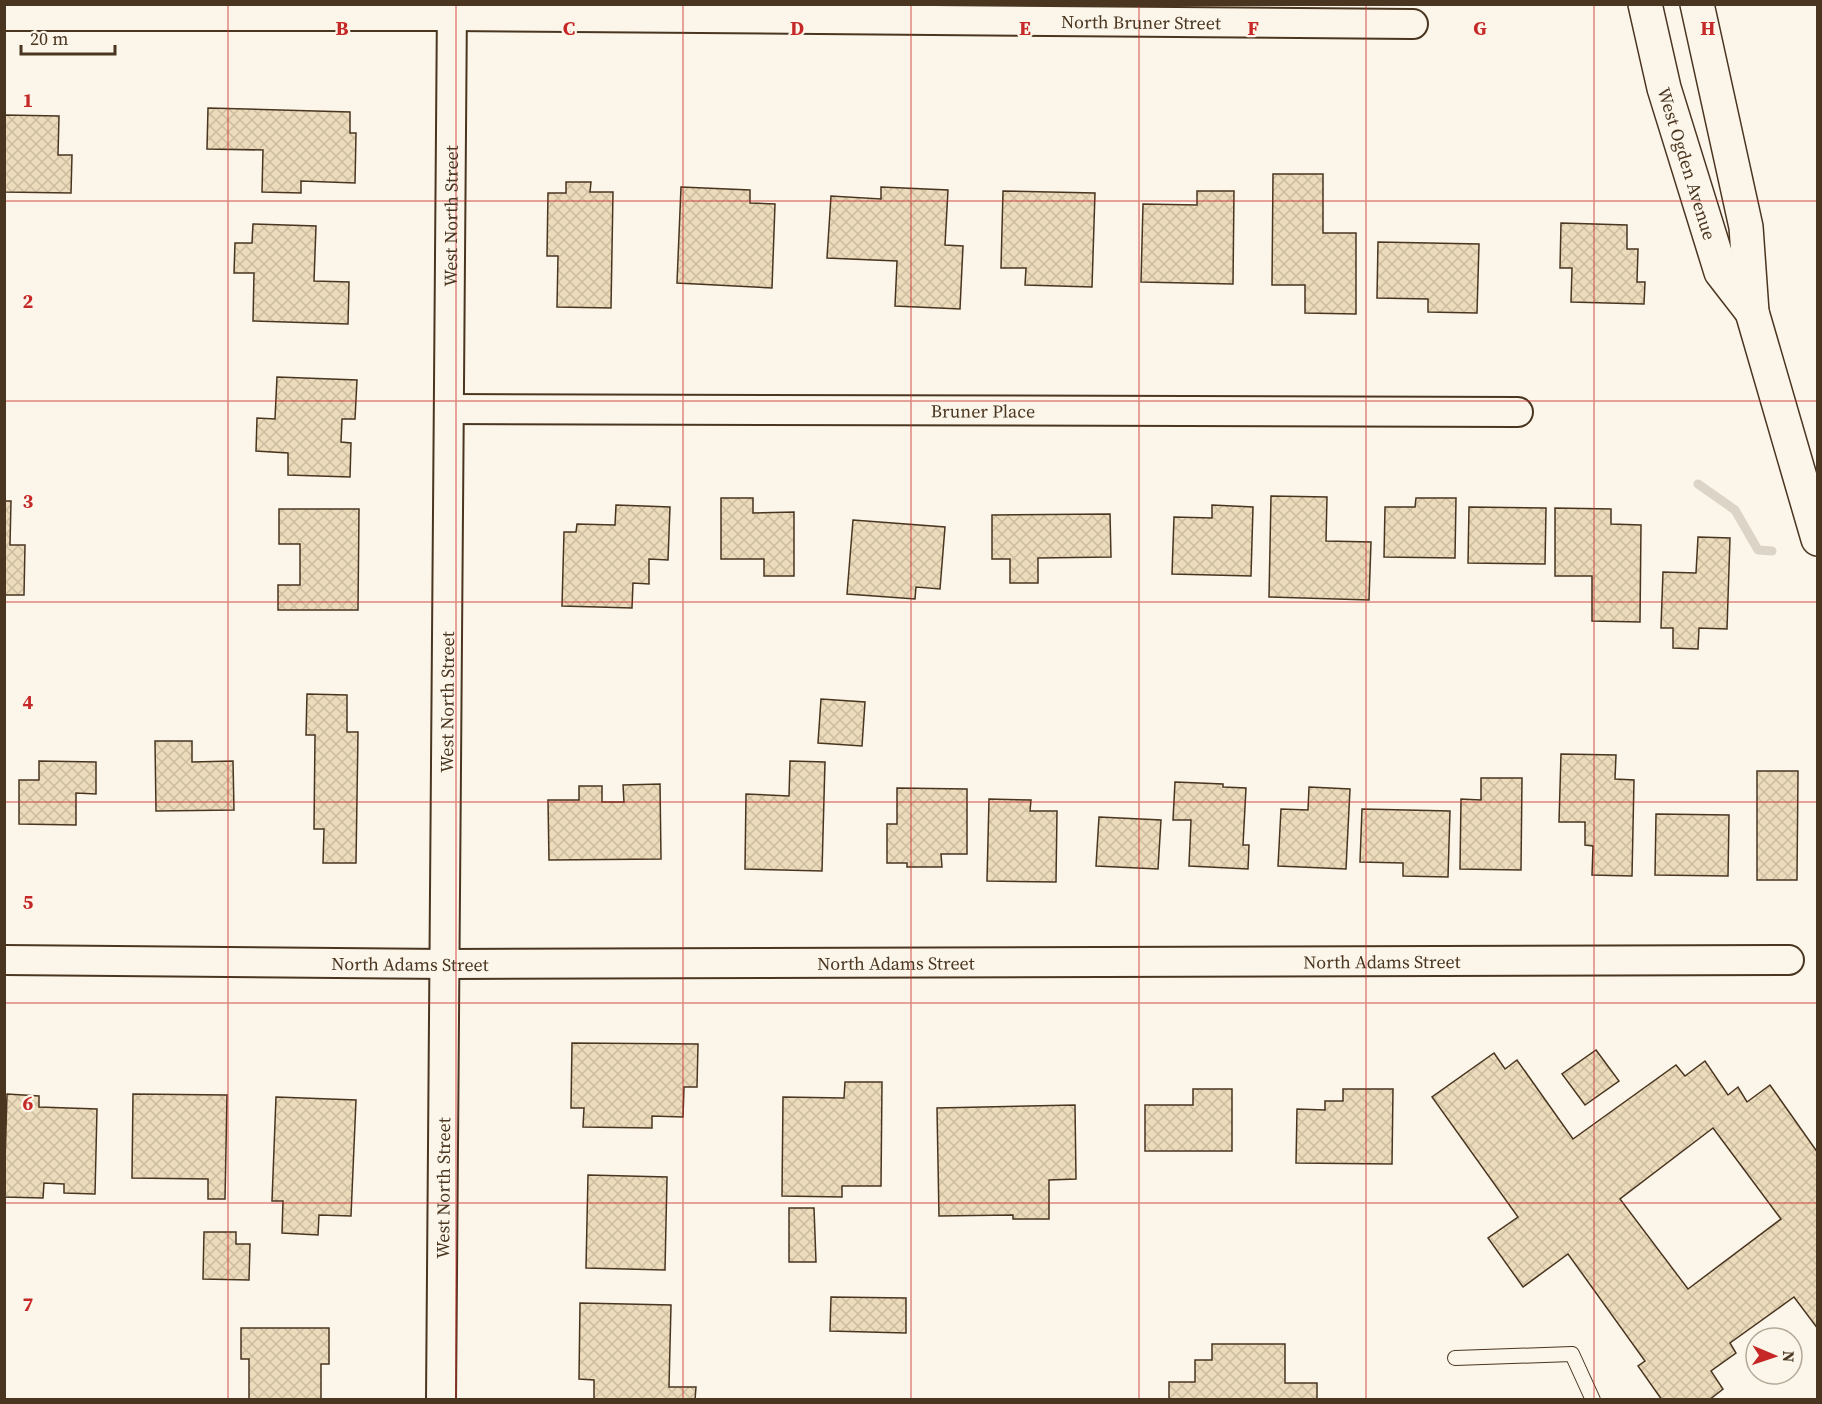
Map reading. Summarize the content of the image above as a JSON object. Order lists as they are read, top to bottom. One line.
{"streets":{"main road":["West Ogden Avenue"],"street":["North Bruner Street","West North Street","Bruner Place","North Adams Street"]},"crossings":[["North Bruner Street","West North Street"],["West North Street","Bruner Place"],["West North Street","North Adams Street"]],"scale_bar":"20 m","north":"right","grid":{"columns":["B","C","D","E","F","G","H"],"rows":["1","2","3","4","5","6","7"]}}
